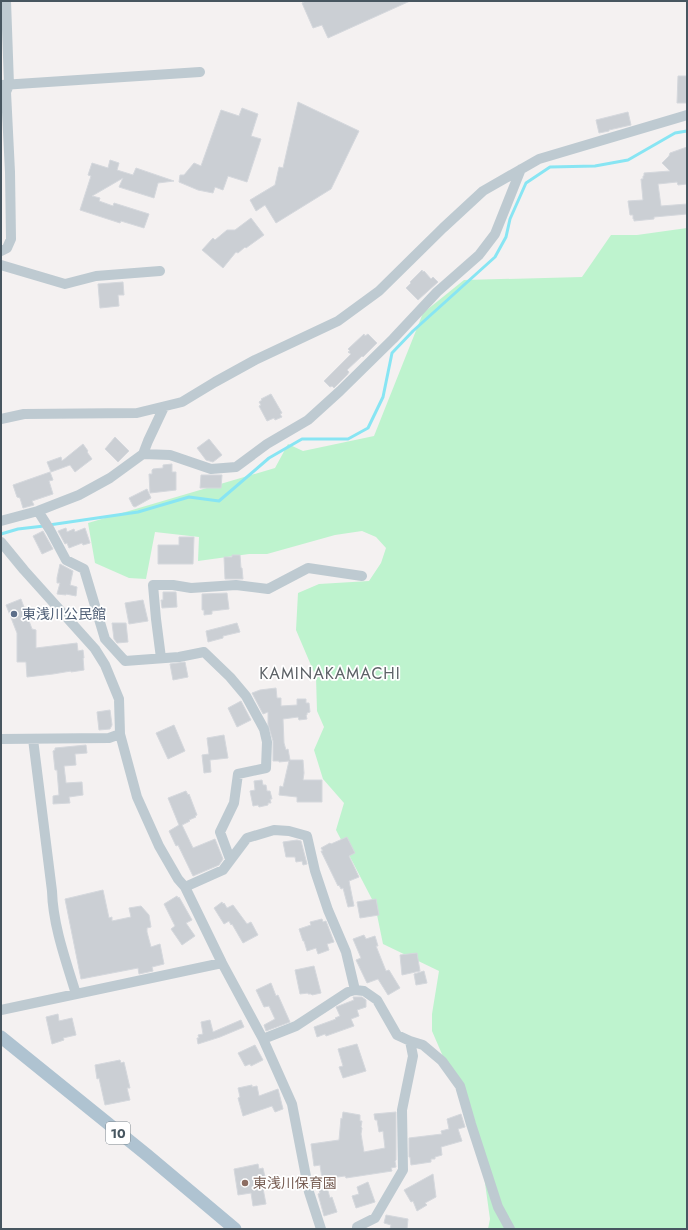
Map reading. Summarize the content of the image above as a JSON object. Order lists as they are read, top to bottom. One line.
{"streets":{"main road":["10"]},"districts":["KAMINAKAMACHI"],"places":["東浅川公民館","東浅川保育園"]}
